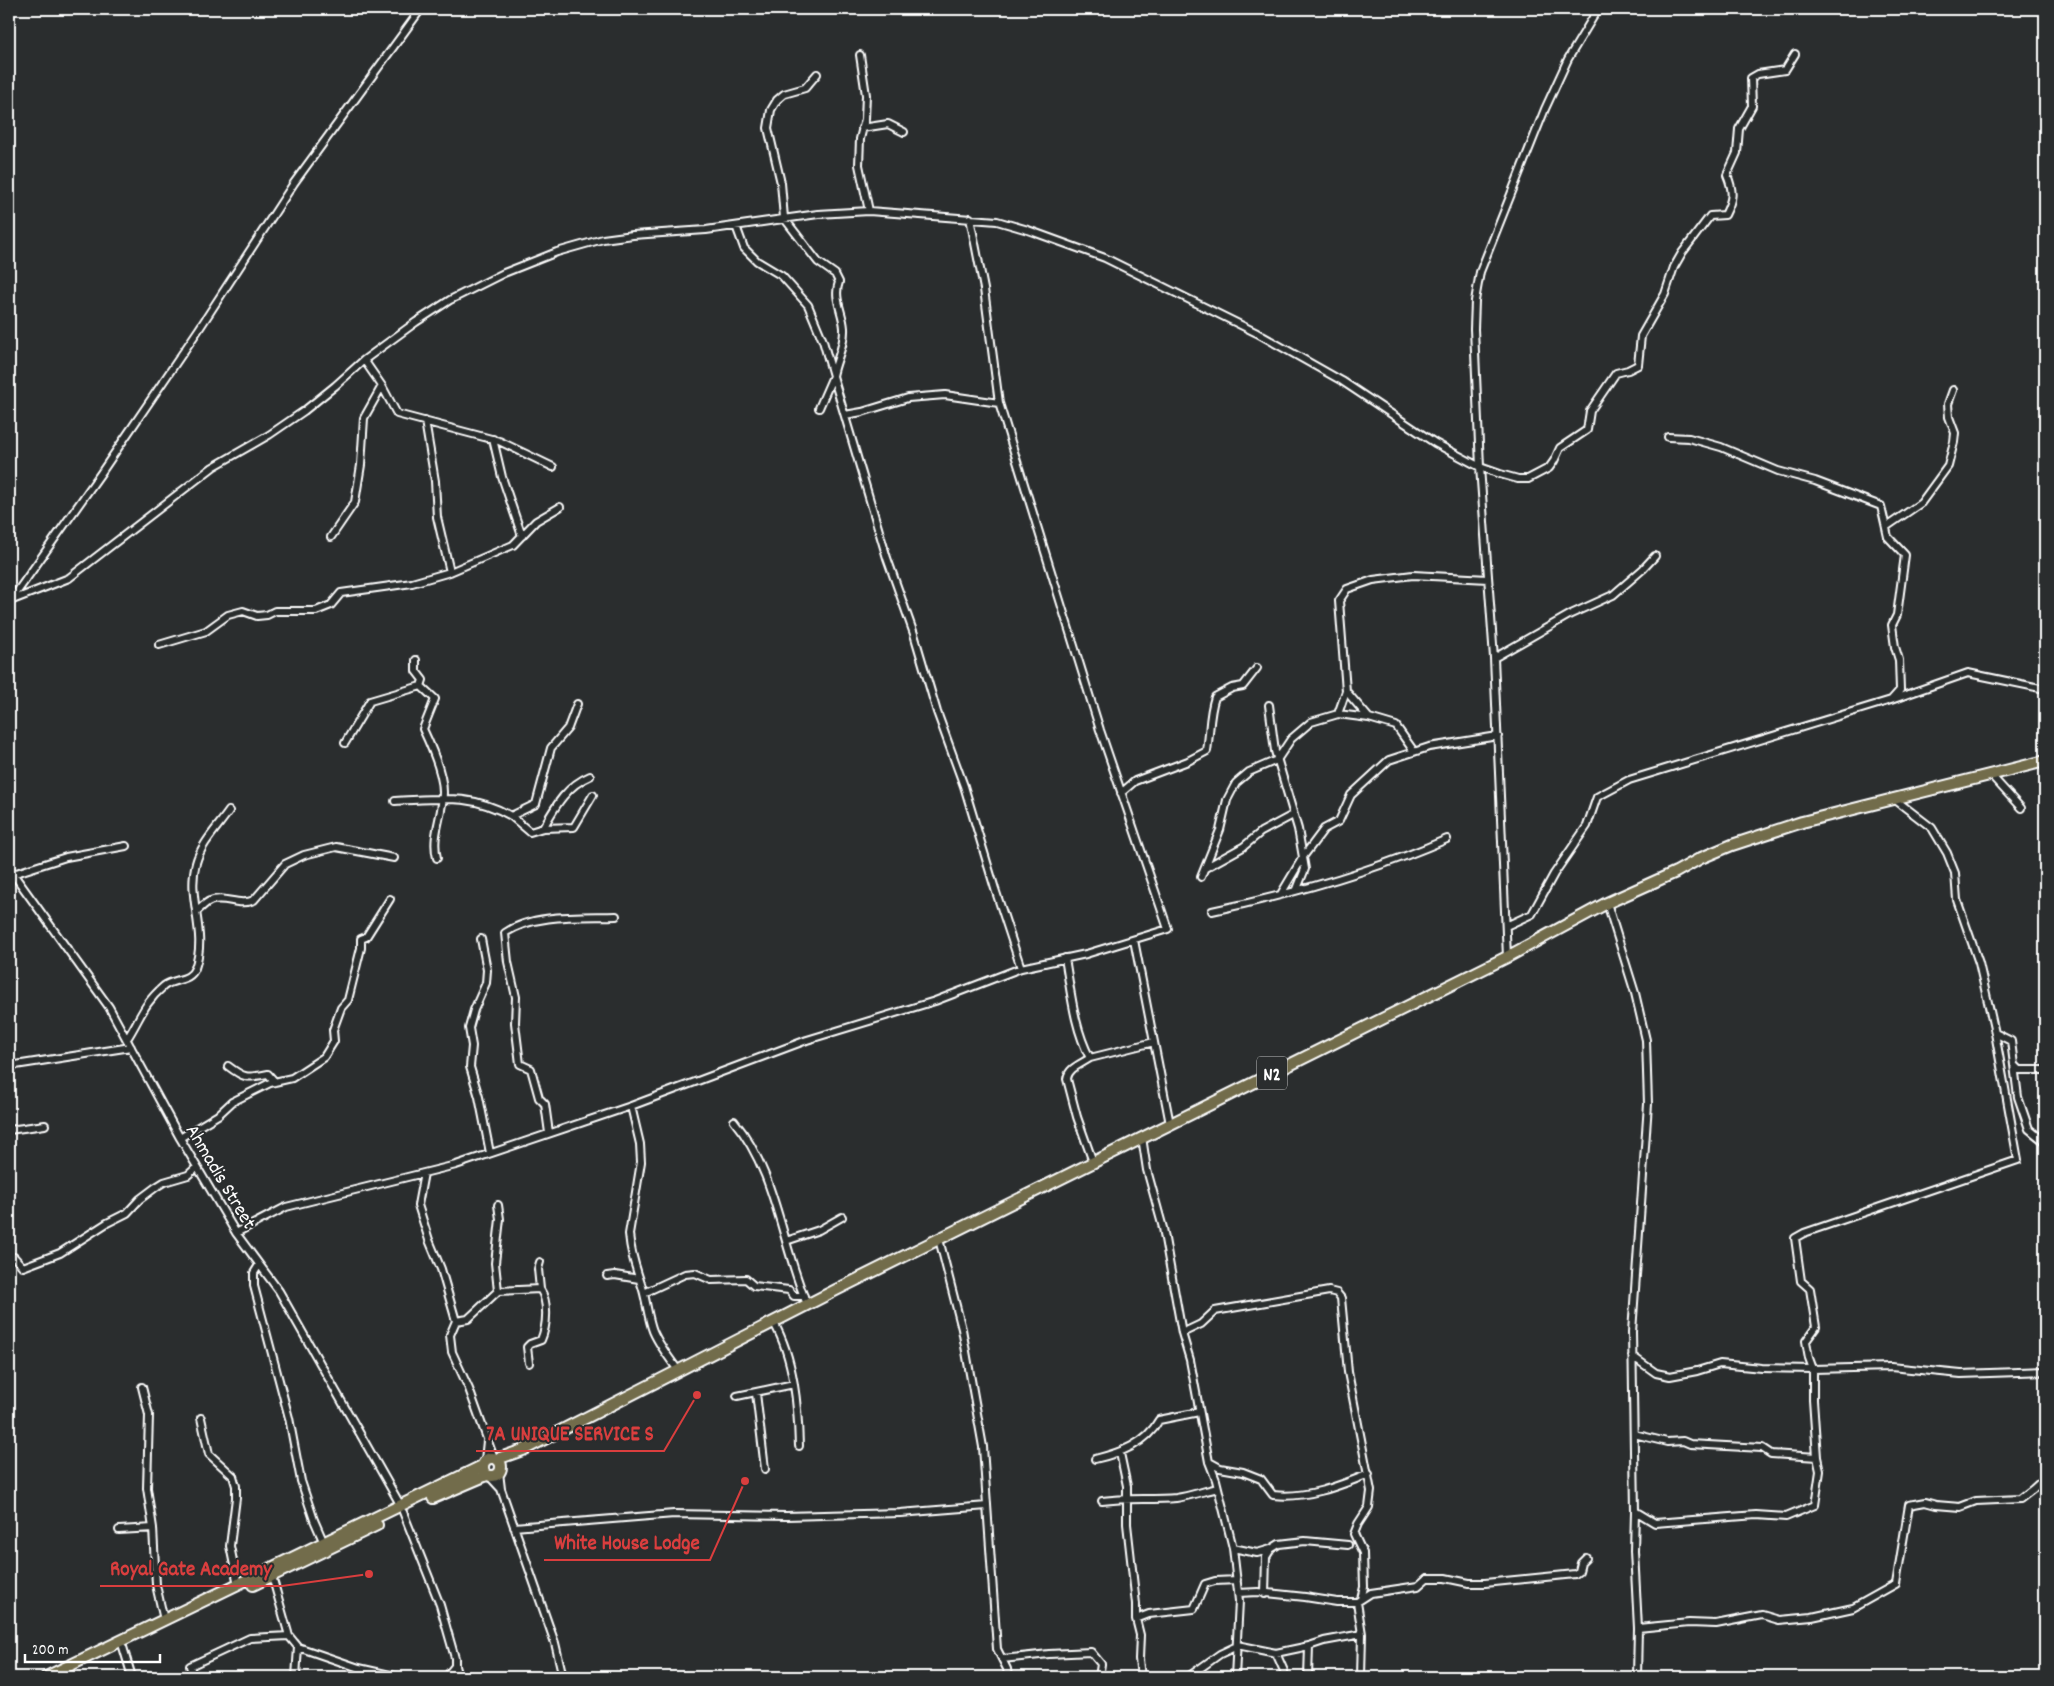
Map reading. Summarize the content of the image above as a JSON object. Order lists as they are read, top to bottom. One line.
{"streets":{"highway":["N2"],"street":["Ahmadis Street"]},"crossings":[["N2","Ahmadis Street"]],"places":["7A UNIQUE SERVICE S","White House Lodge","Royal Gate Academy"],"scale_bar":"200 m"}
